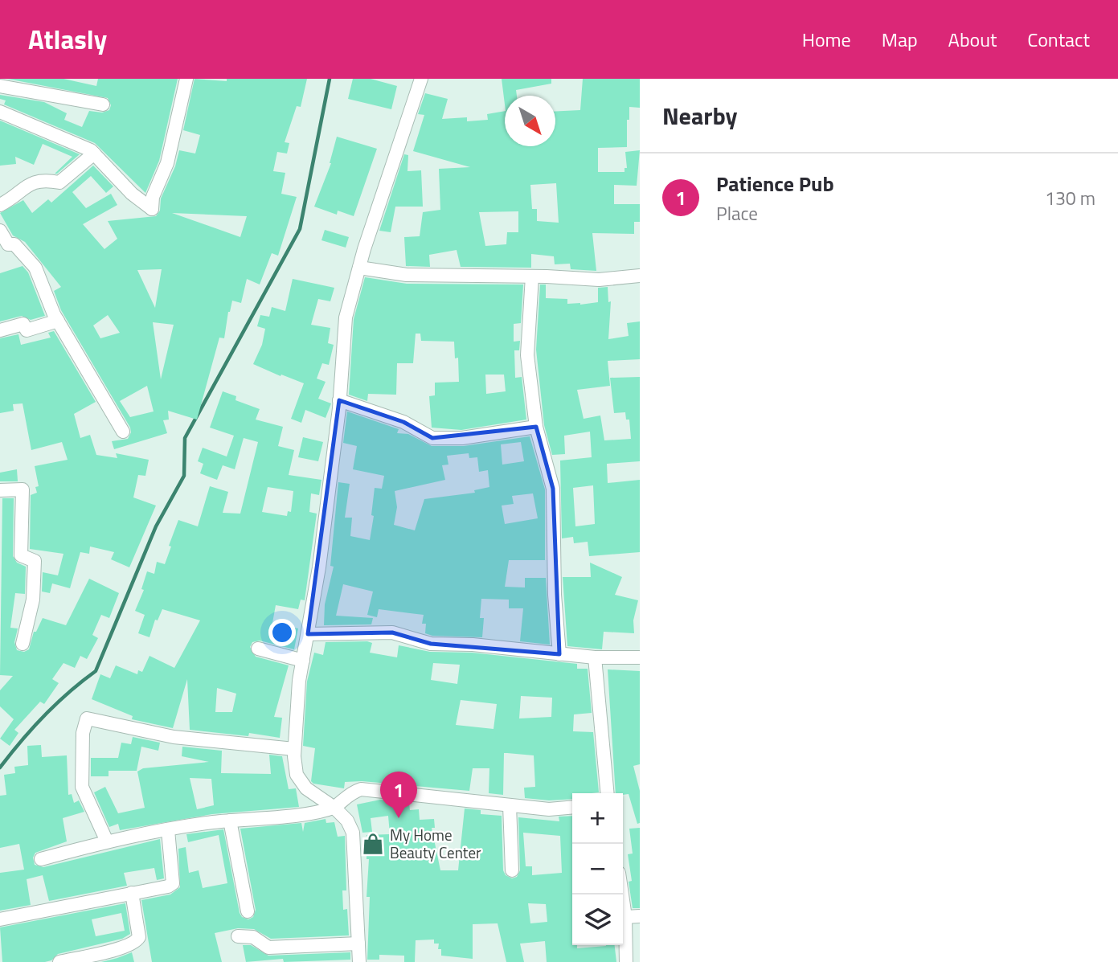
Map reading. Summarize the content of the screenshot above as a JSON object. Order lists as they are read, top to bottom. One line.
{"places":{"shop":["My Home Beauty Center"]},"north":"bottom right","page":{"header":"Atlasly","nav":["Home","Map","About","Contact"],"heading":"Nearby","list":[{"mark":"1","name":"Patience Pub","note":"Place","value":"130 m"}],"pins":"1","map_buttons":["+","−"]}}
